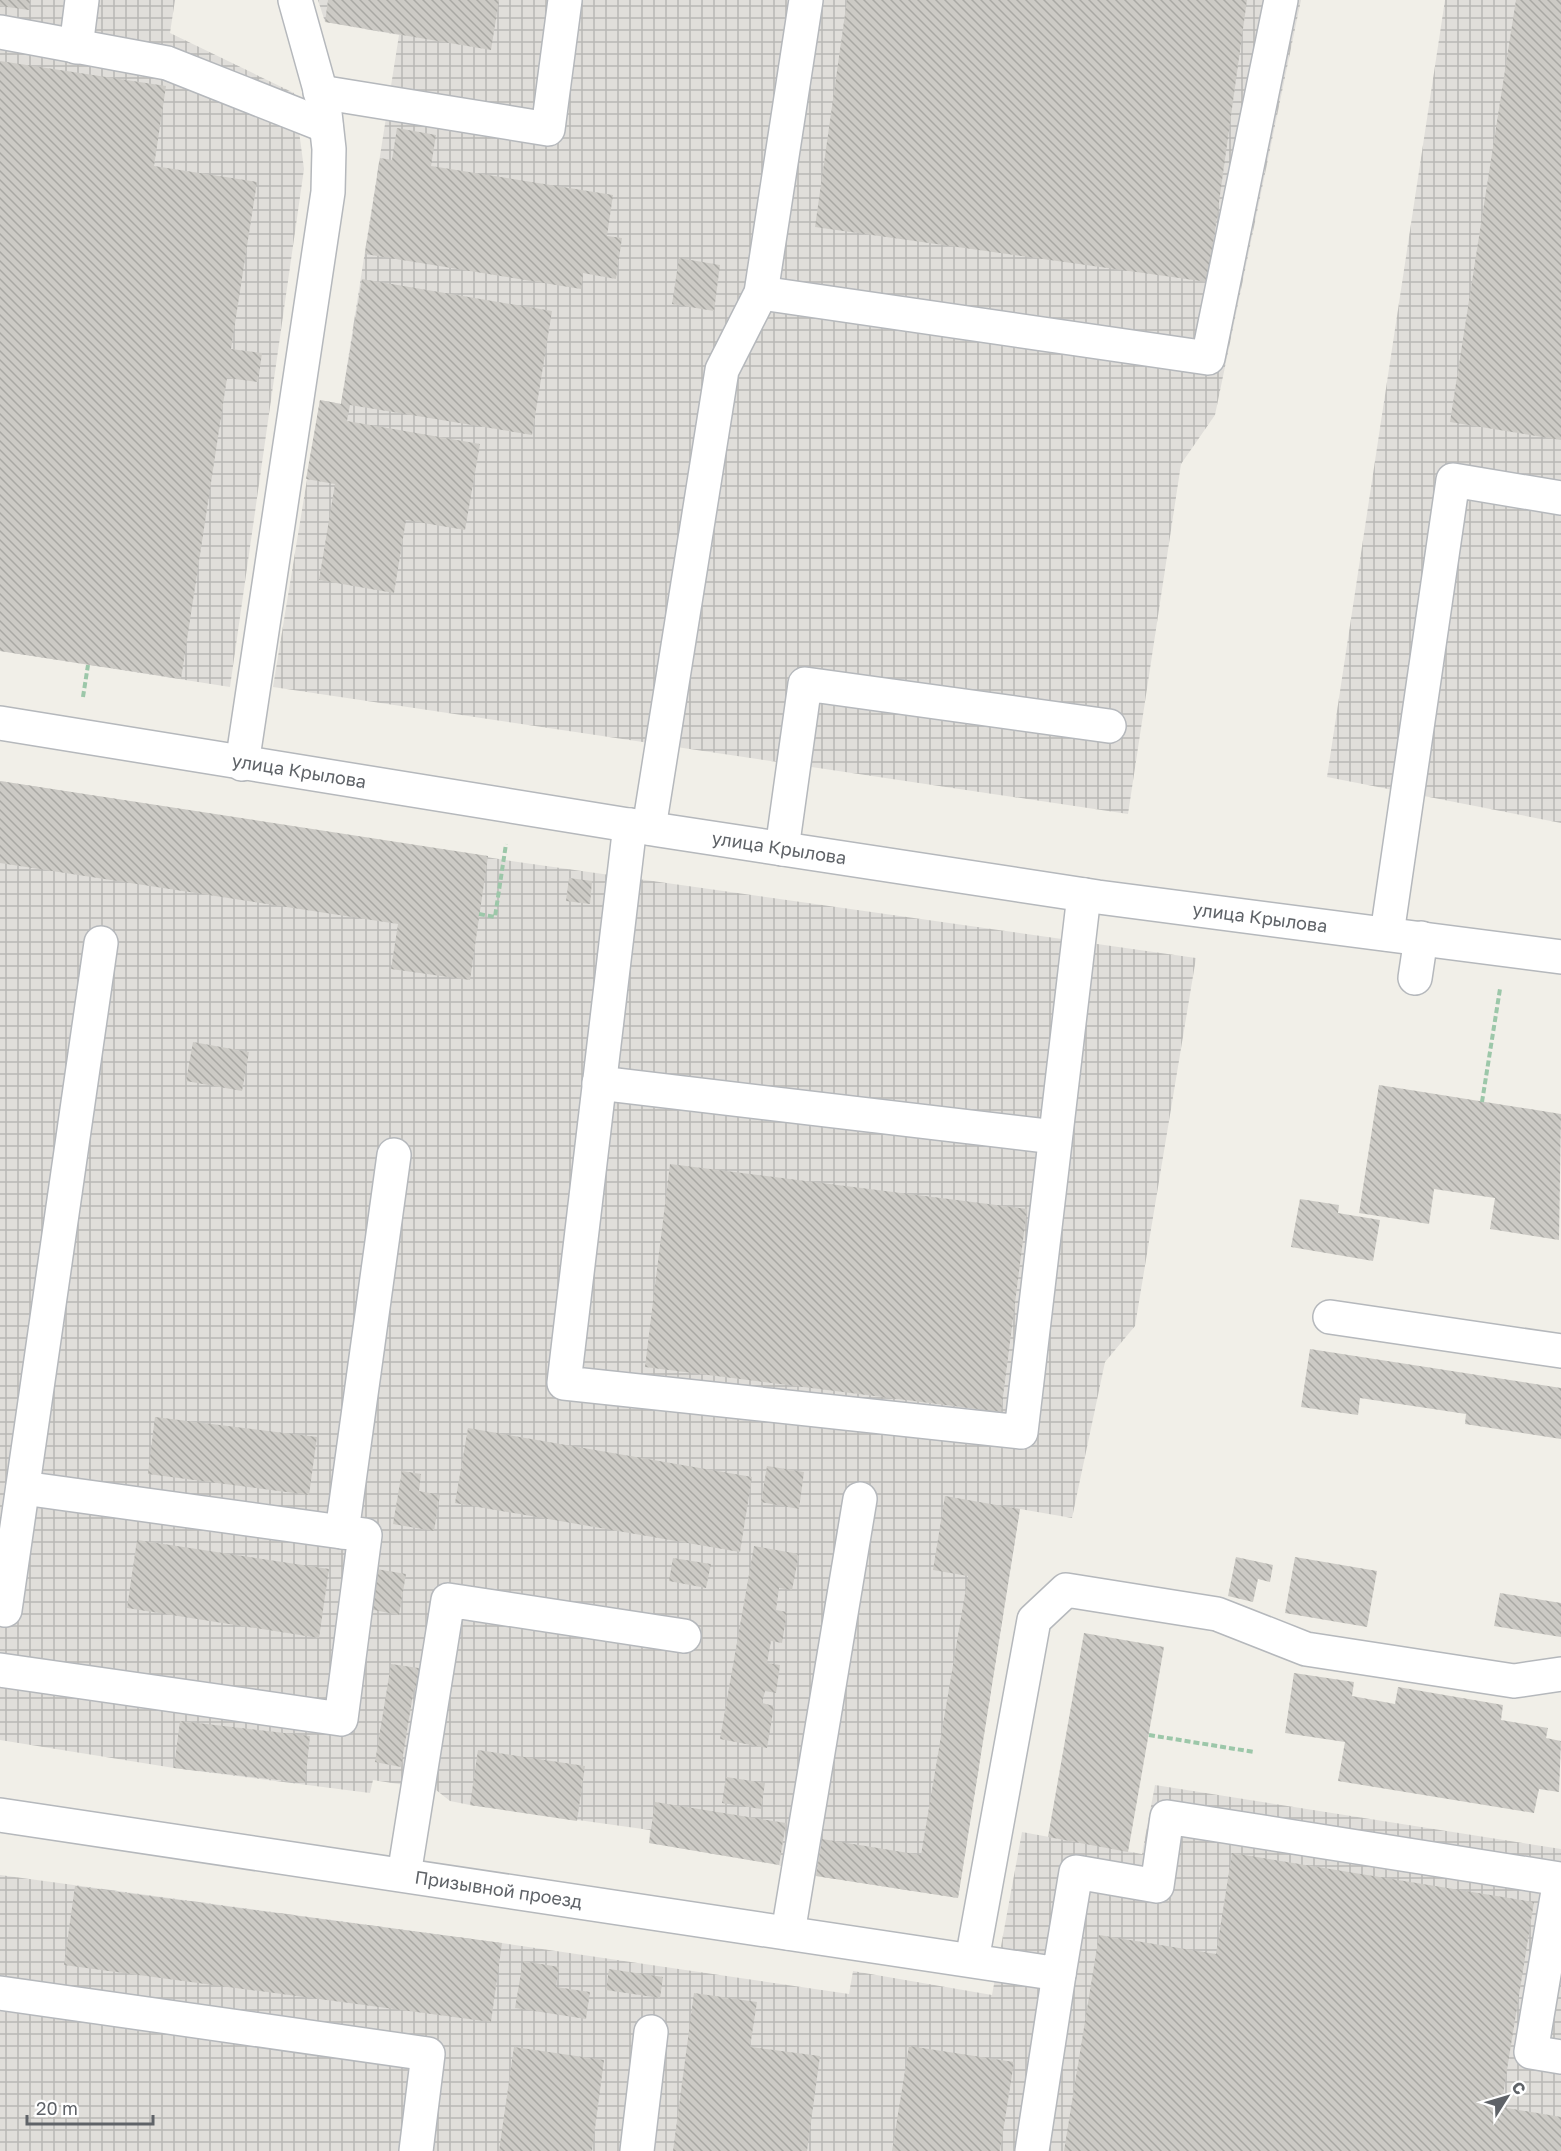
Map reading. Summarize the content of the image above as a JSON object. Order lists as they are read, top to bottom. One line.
{"streets":{"street":["улица Крылова","Призывной проезд"]},"scale_bar":"20 m","north":"top right"}
